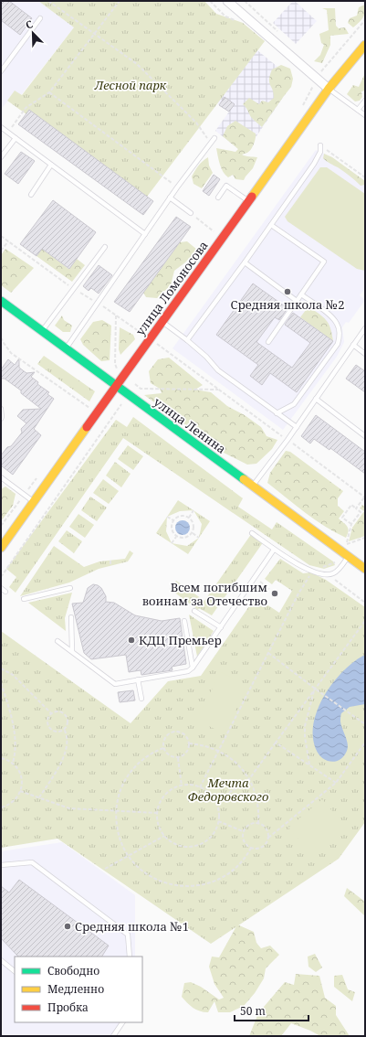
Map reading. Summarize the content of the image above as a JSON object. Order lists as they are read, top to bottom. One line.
{"streets":{"street":["улица Ломоносова","улица Ленина"]},"crossings":[["улица Ломоносова","улица Ленина"]],"parks":["Лесной парк","Мечта Федоровского"],"places":["Средняя школа №2","Всем погибшим воинам за Отечество","КДЦ Премьер","Средняя школа №1"],"legend":["Свободно","Медленно","Пробка"],"scale_bar":"50 m","north":"top left"}
